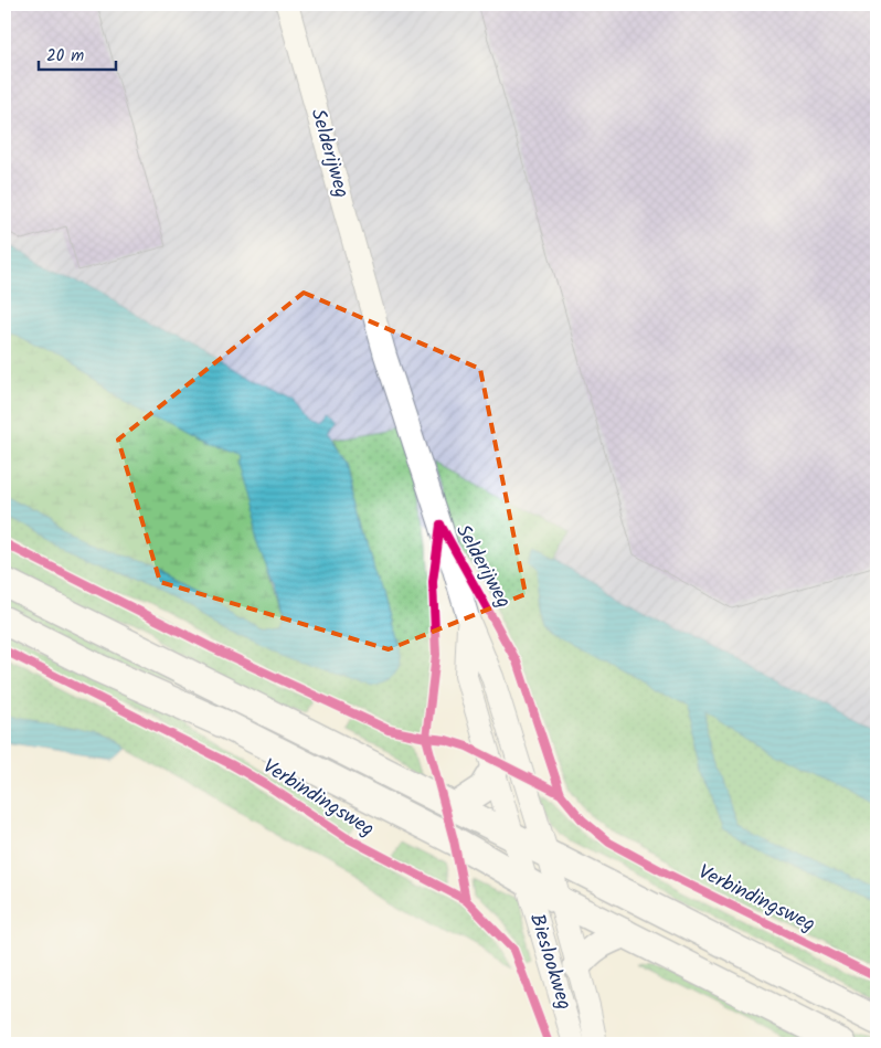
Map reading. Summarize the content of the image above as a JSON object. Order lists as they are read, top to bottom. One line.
{"streets":{"street":["Selderijweg","Verbindingsweg","Bieslookweg"]},"crossings":[["Selderijweg","Verbindingsweg"],["Selderijweg","Bieslookweg"],["Verbindingsweg","Bieslookweg"]],"scale_bar":"20 m"}
